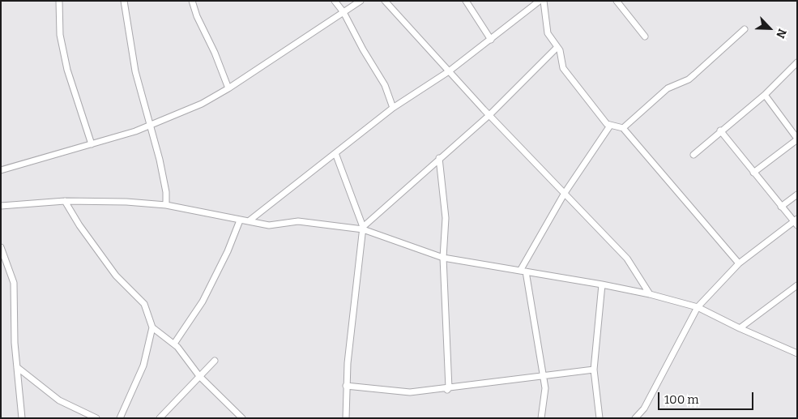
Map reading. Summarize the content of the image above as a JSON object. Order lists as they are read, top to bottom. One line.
{"scale_bar":"100 m","north":"bottom right"}
